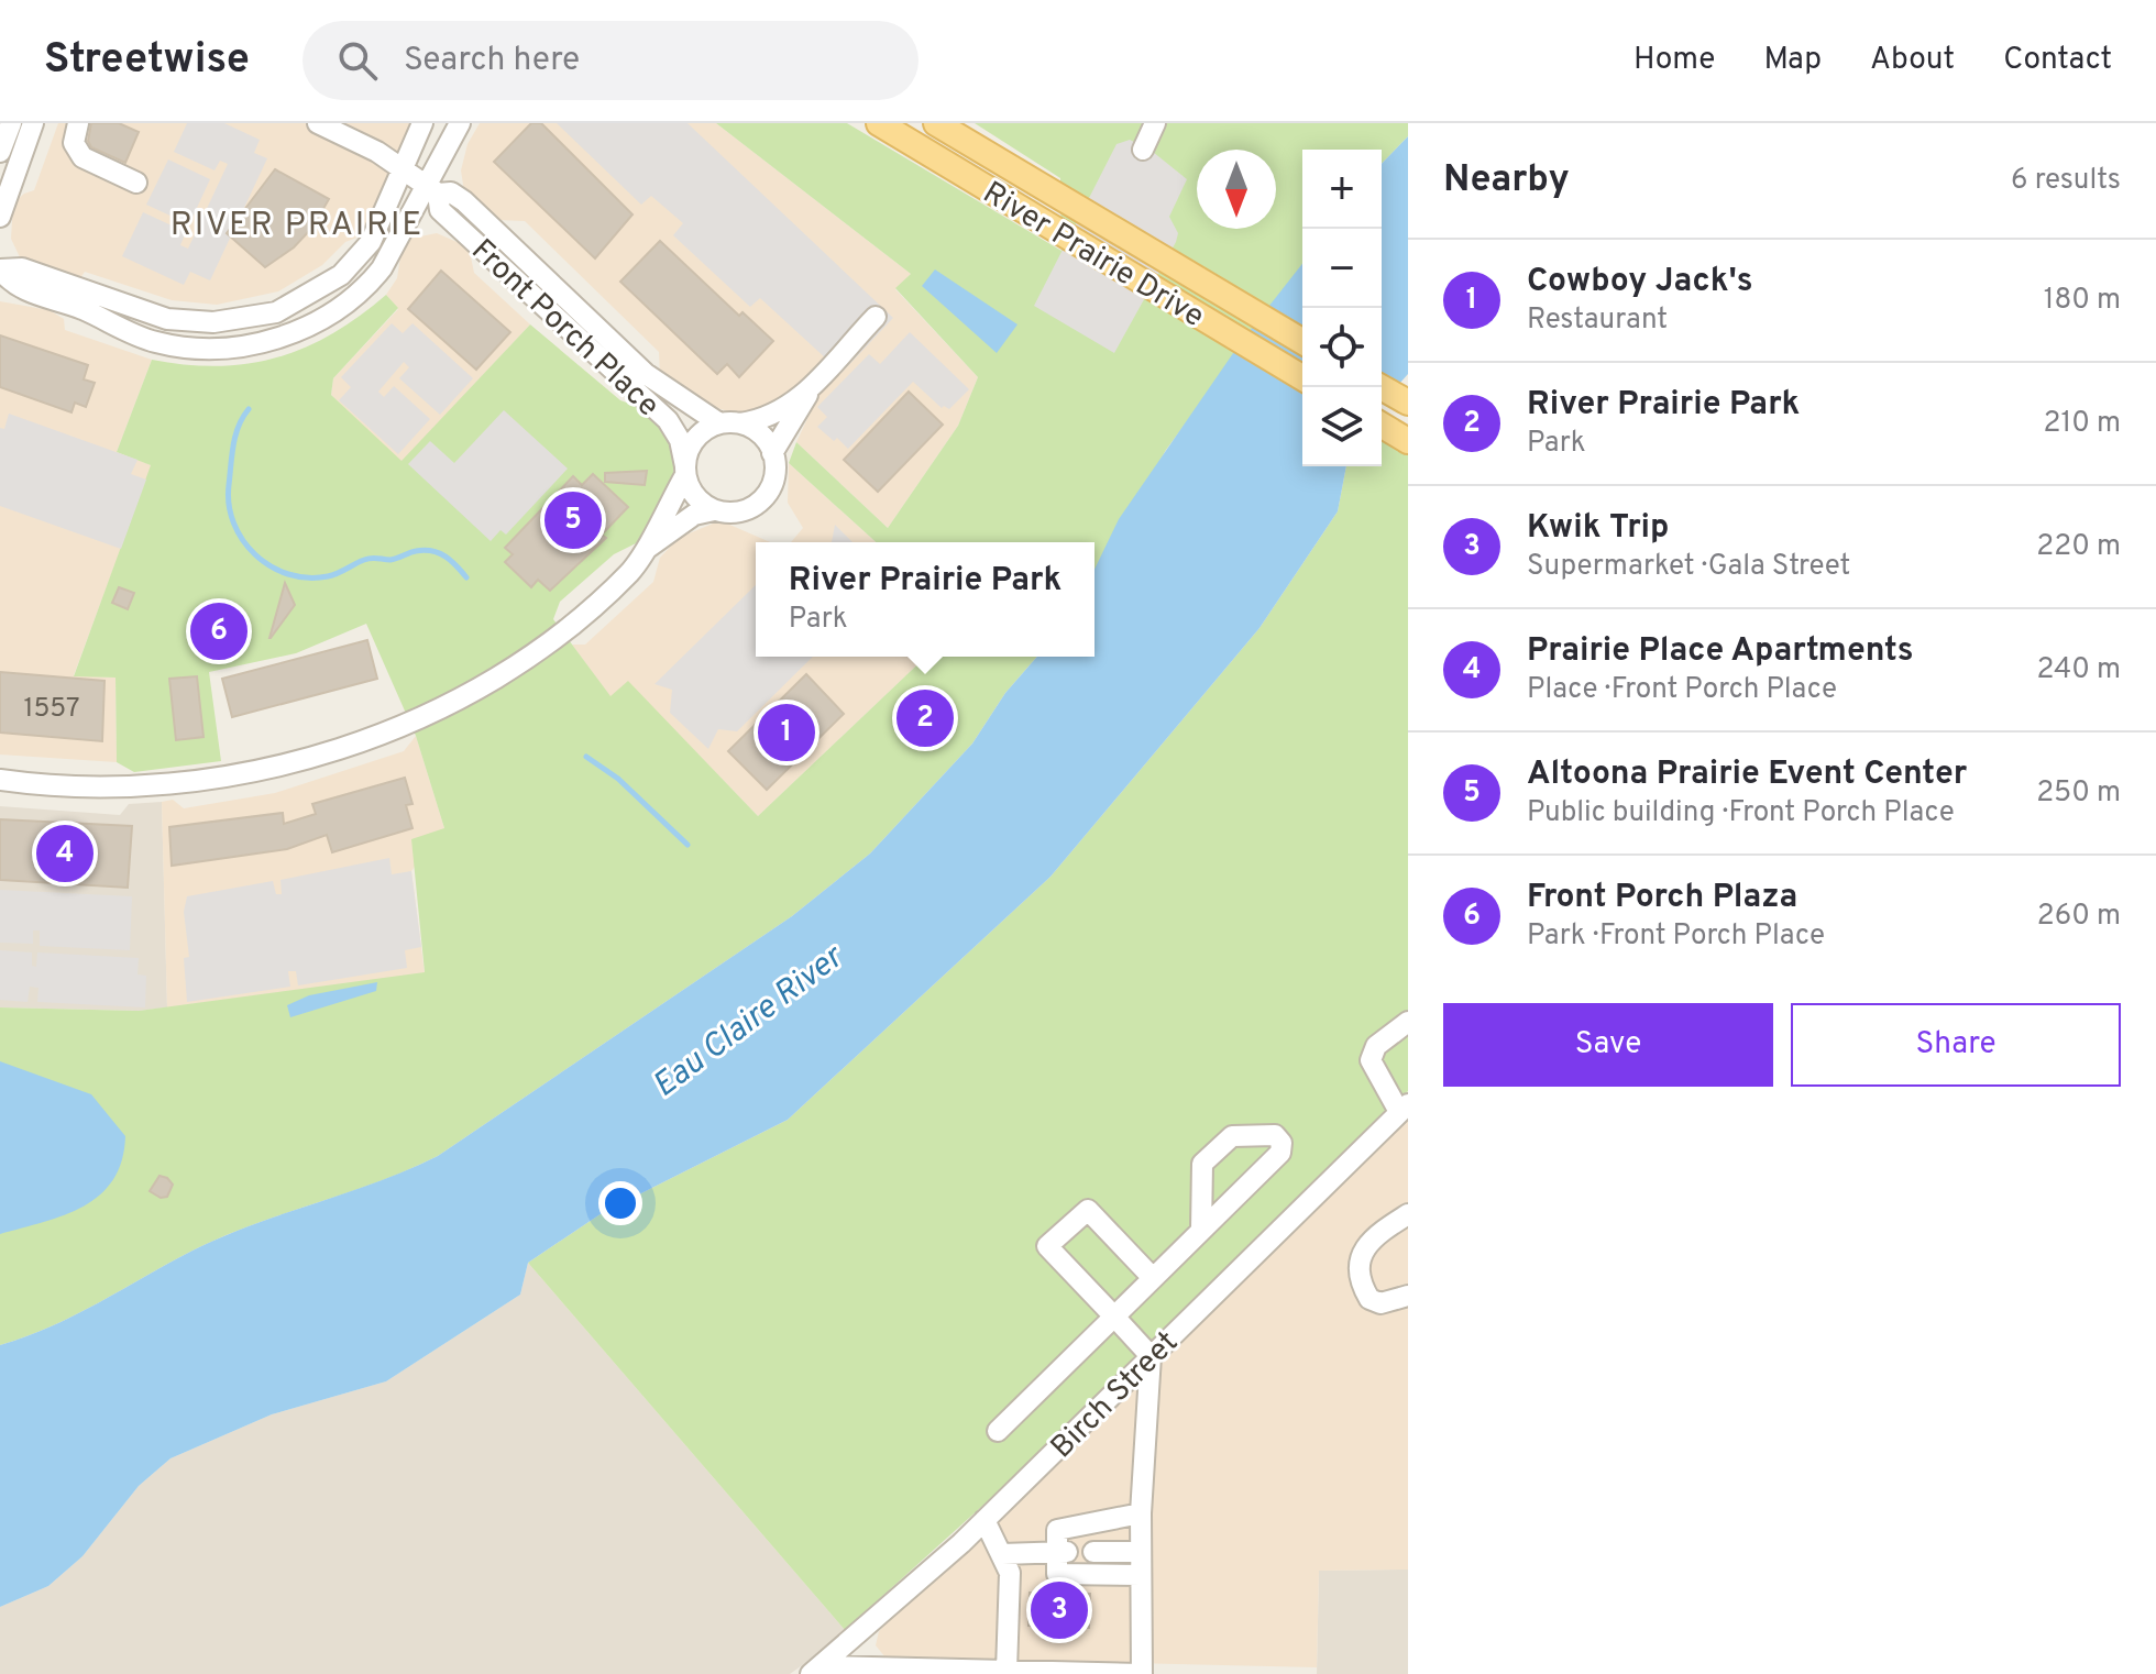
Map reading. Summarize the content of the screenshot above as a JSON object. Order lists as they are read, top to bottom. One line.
{"streets":{"main road":["River Prairie Drive"],"street":["Front Porch Place","Birch Street"]},"districts":["RIVER PRAIRIE"],"water":["Eau Claire River"],"house_numbers":["1557"],"north":"bottom","page":{"header":"Streetwise","search":"Search here","nav":["Home","Map","About","Contact"],"heading":["Nearby","6 results"],"map_buttons":["+","−"],"list":[{"mark":"1","name":"Cowboy Jack's","note":"Restaurant","value":"180 m"},{"mark":"2","name":"River Prairie Park","note":"Park","value":"210 m"},{"mark":"3","name":"Kwik Trip","note":"Supermarket · Gala Street","value":"220 m"},{"mark":"4","name":"Prairie Place Apartments","note":"Place · Front Porch Place","value":"240 m"},{"mark":"5","name":"Altoona Prairie Event Center","note":"Public building · Front Porch Place","value":"250 m"},{"mark":"6","name":"Front Porch Plaza","note":"Park · Front Porch Place","value":"260 m"}],"pins":["5","6","2","1","4","3"],"popup":["River Prairie Park","Park"],"buttons":["Save","Share"]}}
